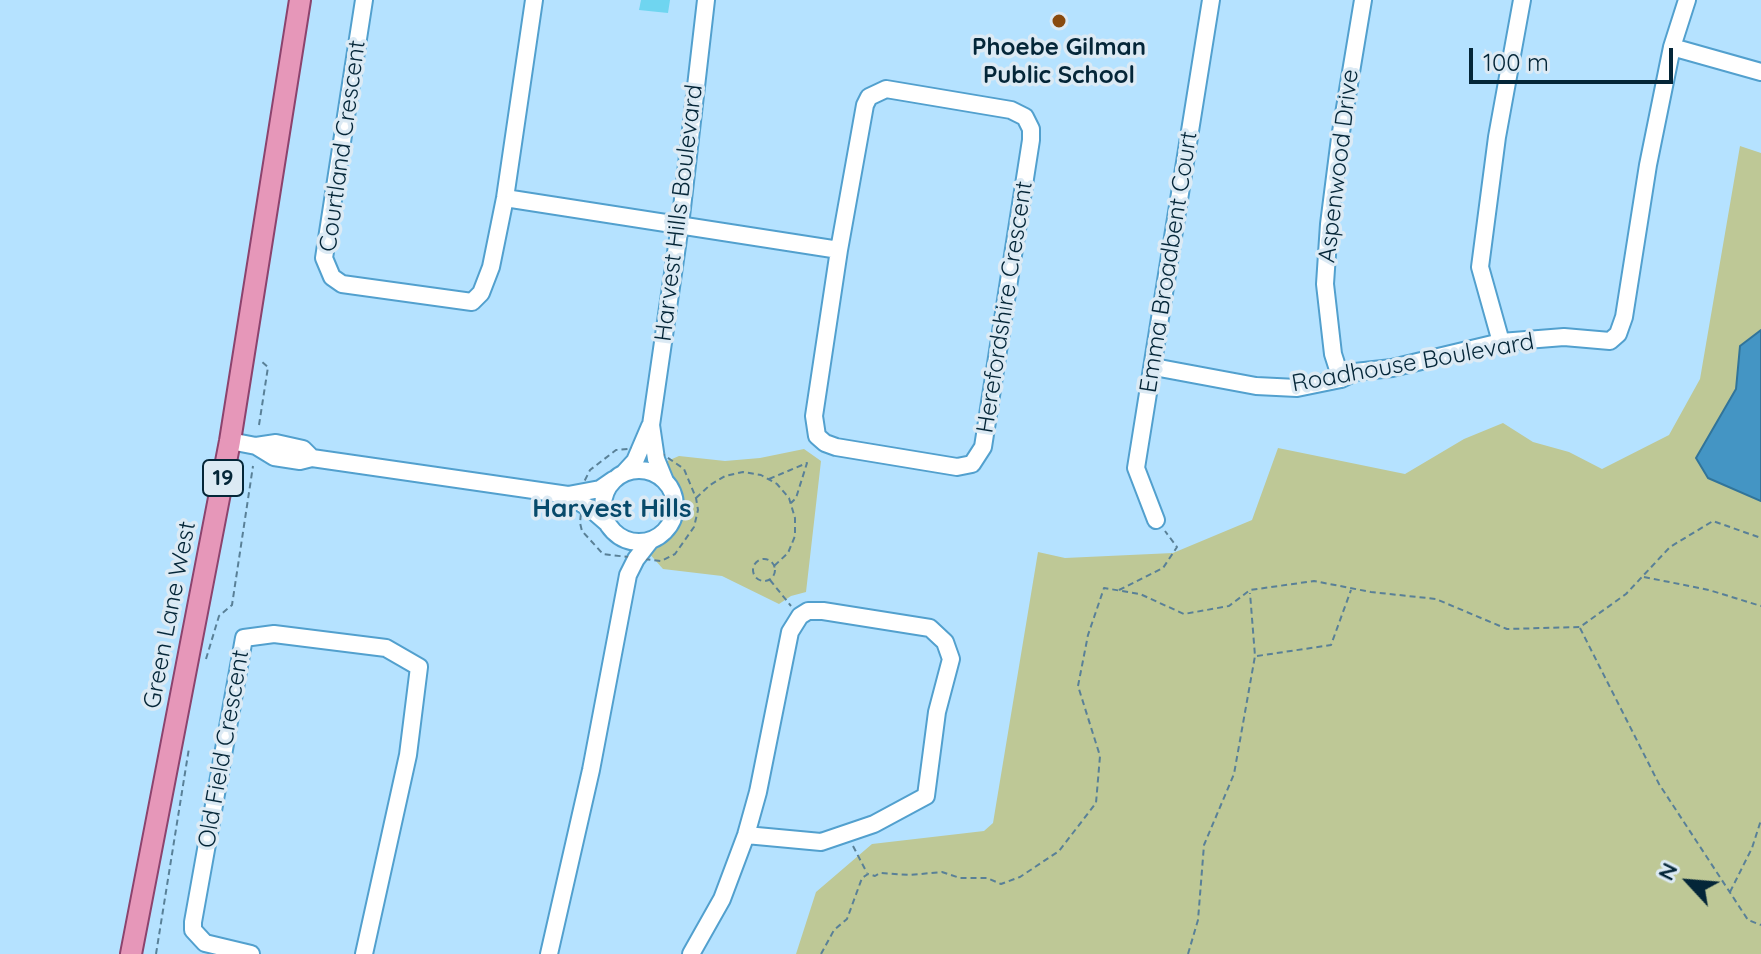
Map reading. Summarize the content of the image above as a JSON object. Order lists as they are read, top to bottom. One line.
{"streets":{"main road":["19","Green Lane West"],"street":["Courtland Crescent","Aspenwood Drive","Harvest Hills Boulevard","Emma Broadbent Court","Herefordshire Crescent","Roadhouse Boulevard","Old Field Crescent"]},"crossings":[["Aspenwood Drive","Roadhouse Boulevard"],["Emma Broadbent Court","Roadhouse Boulevard"]],"districts":["Harvest Hills"],"places":["Phoebe Gilman Public School"],"scale_bar":"100 m","north":"top left"}
